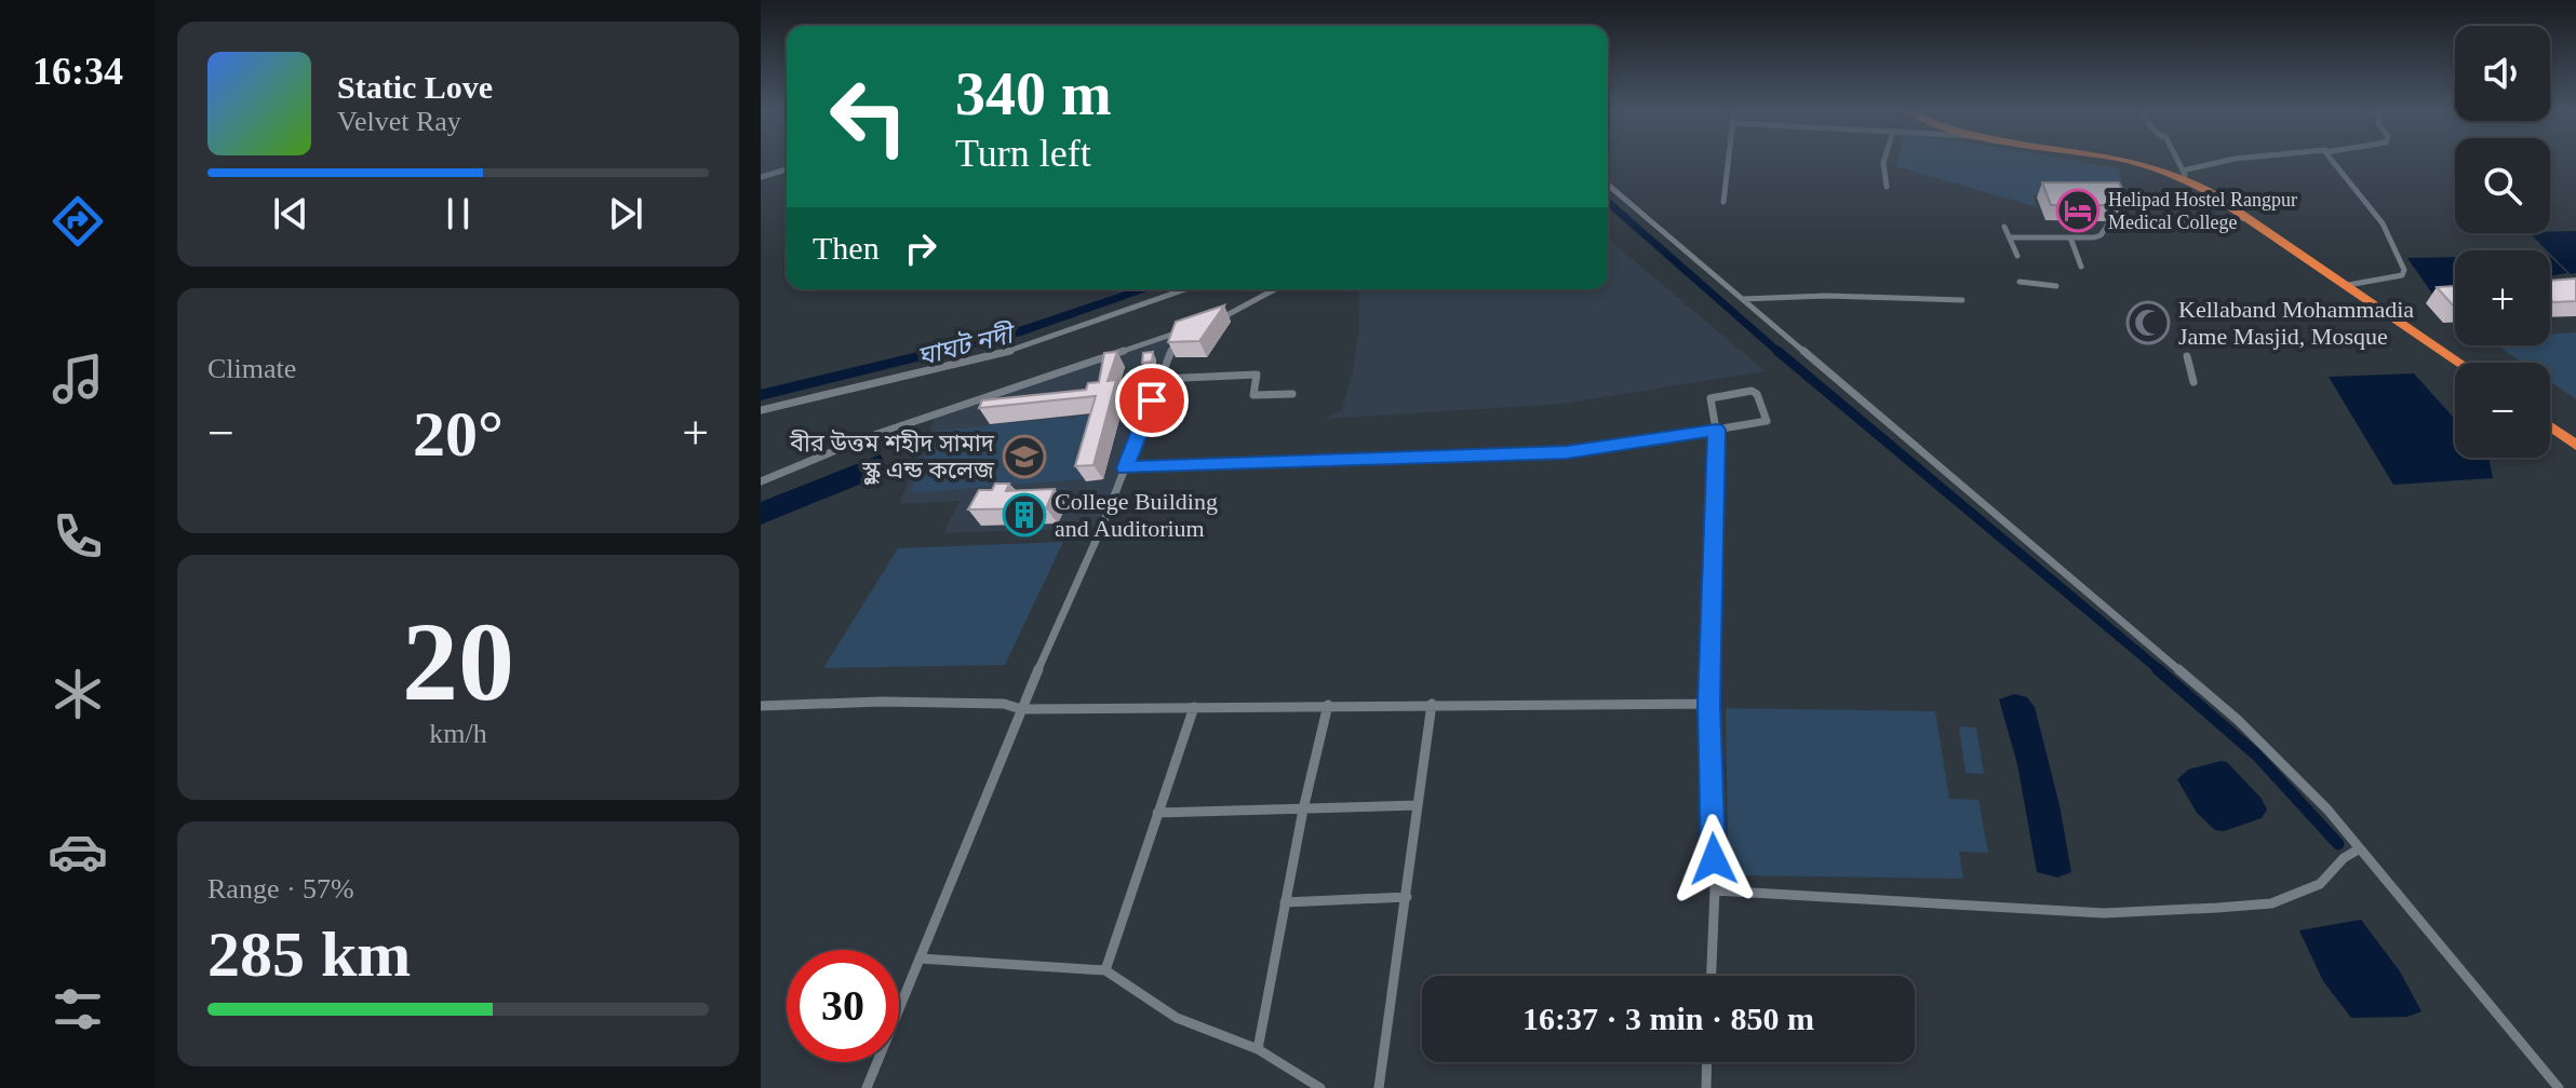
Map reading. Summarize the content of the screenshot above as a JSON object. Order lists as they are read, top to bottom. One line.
{"water":["ঘাঘট নদী"],"places":{"hotel":["Helipad Hostel Rangpur Medical College"],"mosque":["Kellaband Mohammadia Jame Masjid, Mosque"],"school or university":["বীর উত্তম শহীদ সামাদ স্কুল এন্ড কলেজ"],"building":["College Building and Auditorium"]},"page":{"tabs":"16:34","map_buttons":["+","−"],"turn":["340 m","Turn left"],"song":["Static Love","Velvet Ray"],"then":"Then","tile":["Climate",["20","km/h"],["Range · 57%","285 km"]],"heat":["−","20°","+"],"limit":"30","trip":"16:37 · 3 min · 850 m"}}
